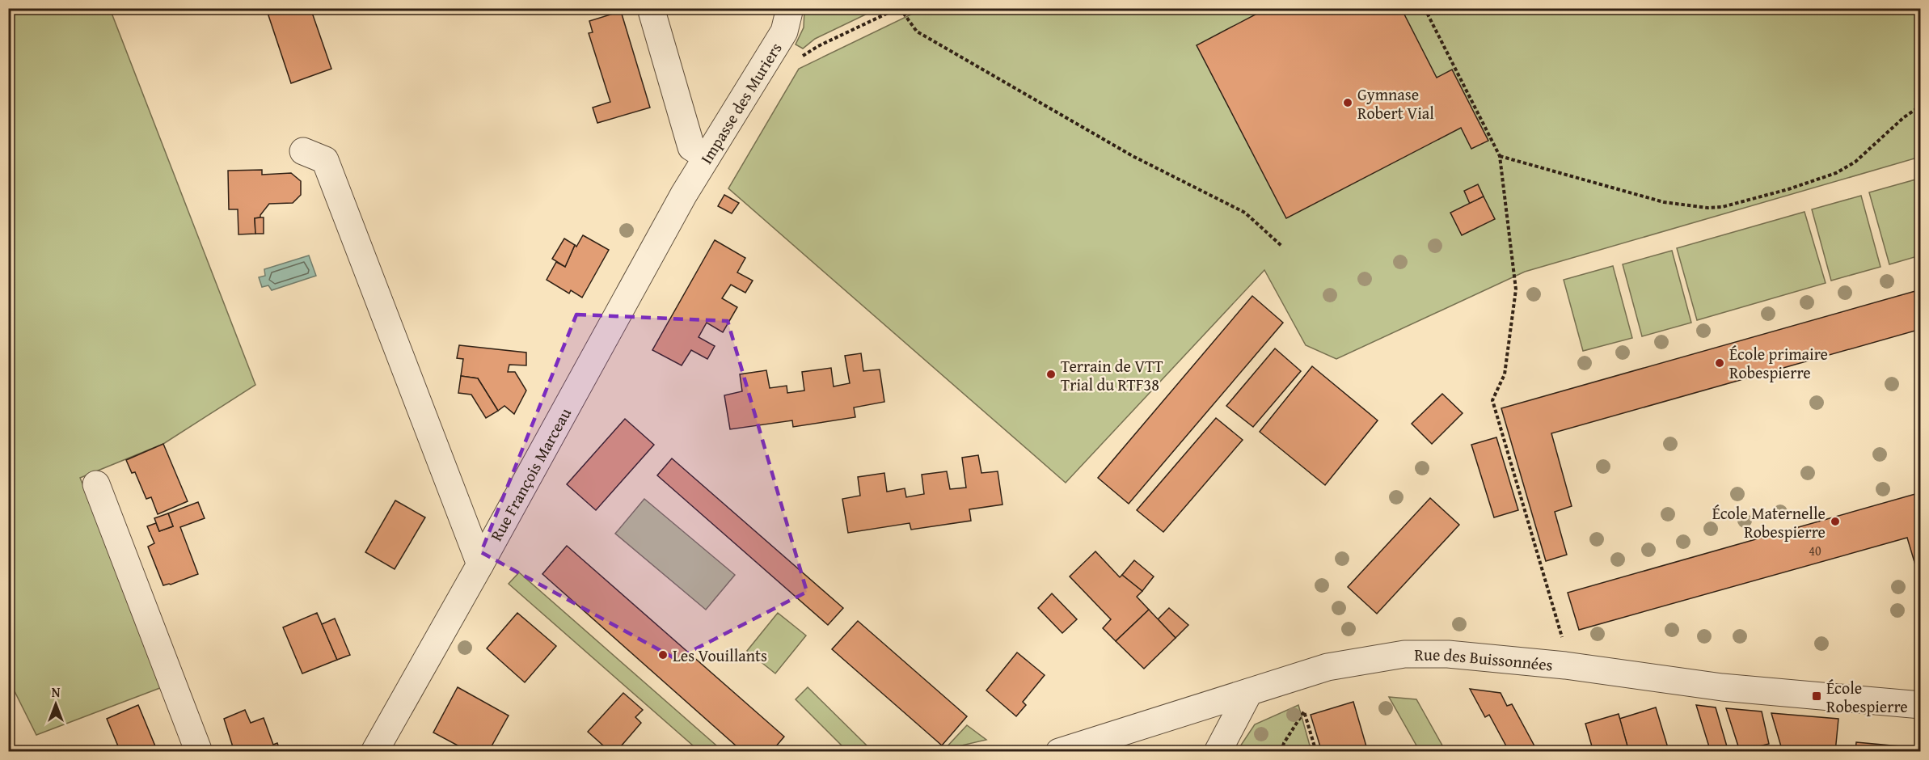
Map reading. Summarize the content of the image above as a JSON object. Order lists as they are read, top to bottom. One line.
{"streets":{"street":["Impasse des Muriers","Rue François Marceau","Rue des Buissonnées"]},"crossings":[["Impasse des Muriers","Rue François Marceau"]],"places":{"other":["Gymnase Robert Vial","École primaire Robespierre","Terrain de VTT Trial du RTF38","École Maternelle Robespierre","Les Vouillants"],"transit":["École Robespierre"]},"house_numbers":["40"],"north":"top"}
